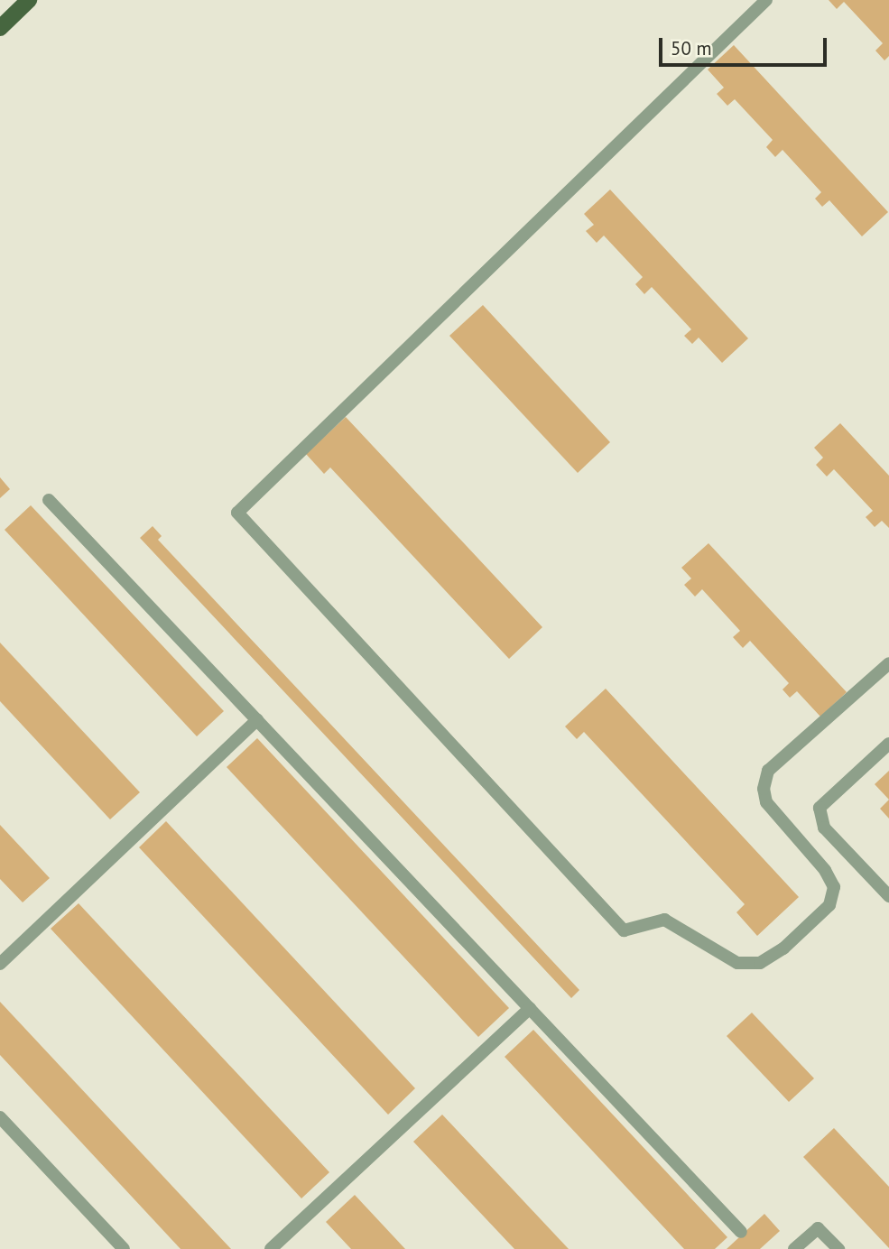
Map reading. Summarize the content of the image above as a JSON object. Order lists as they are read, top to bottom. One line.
{"scale_bar":"50 m"}
